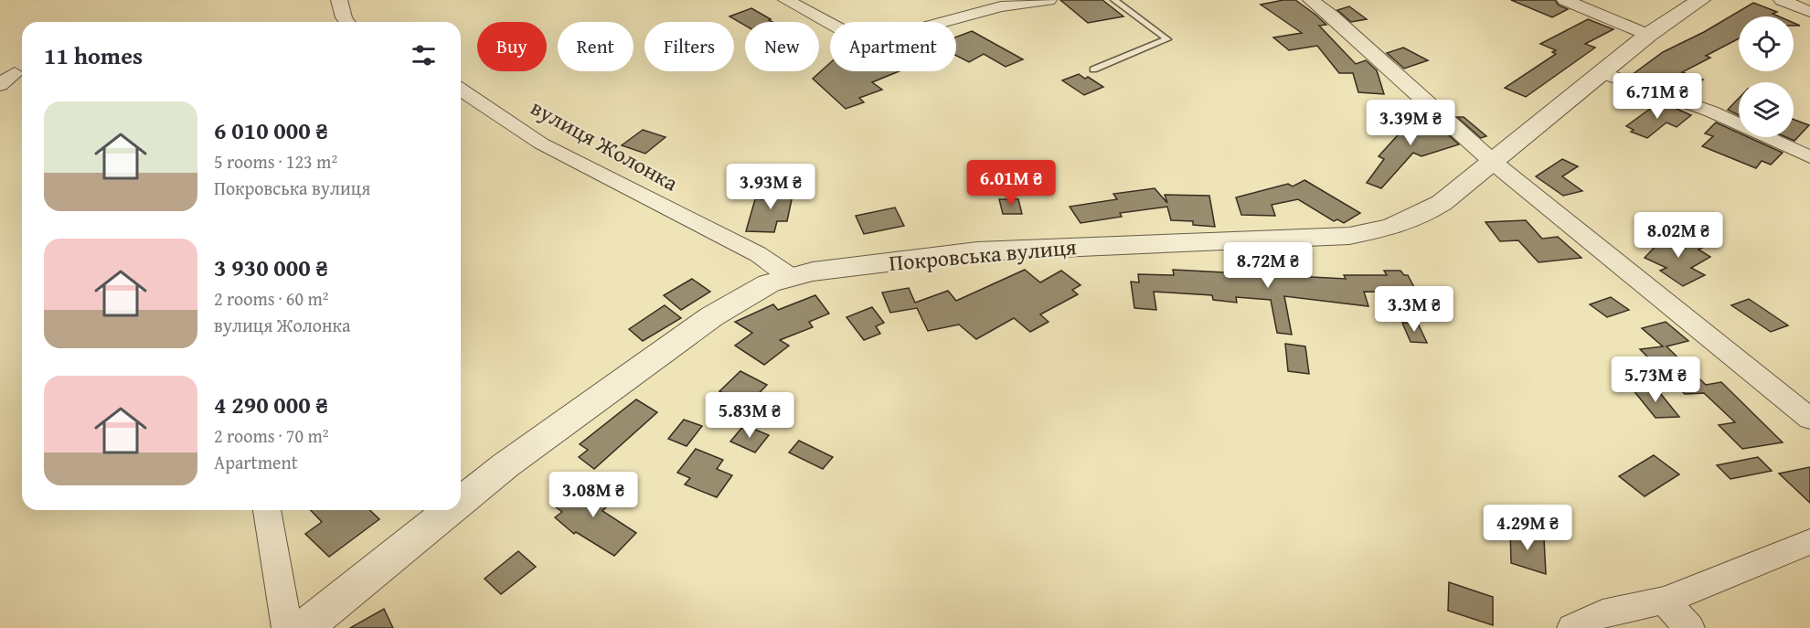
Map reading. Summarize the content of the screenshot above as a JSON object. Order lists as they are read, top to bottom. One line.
{"streets":{"street":["вулиця Жолонка","Покровська вулиця"]},"crossings":[["вулиця Жолонка","Покровська вулиця"]],"page":{"chip":["Buy","Rent","Filters","New","Apartment"],"heading":"11 homes","price":["6.71M ₴","3.39M ₴","6.01M ₴","3.93M ₴","8.02M ₴","8.72M ₴","3.3M ₴","5.73M ₴","5.83M ₴","3.08M ₴","4.29M ₴"],"list":[{"name":"6 010 000 ₴","note":"5 rooms · 123 m² · Покровська вулиця"},{"name":"3 930 000 ₴","note":"2 rooms · 60 m² · вулиця Жолонка"},{"name":"4 290 000 ₴","note":"2 rooms · 70 m² · Apartment"}]}}
